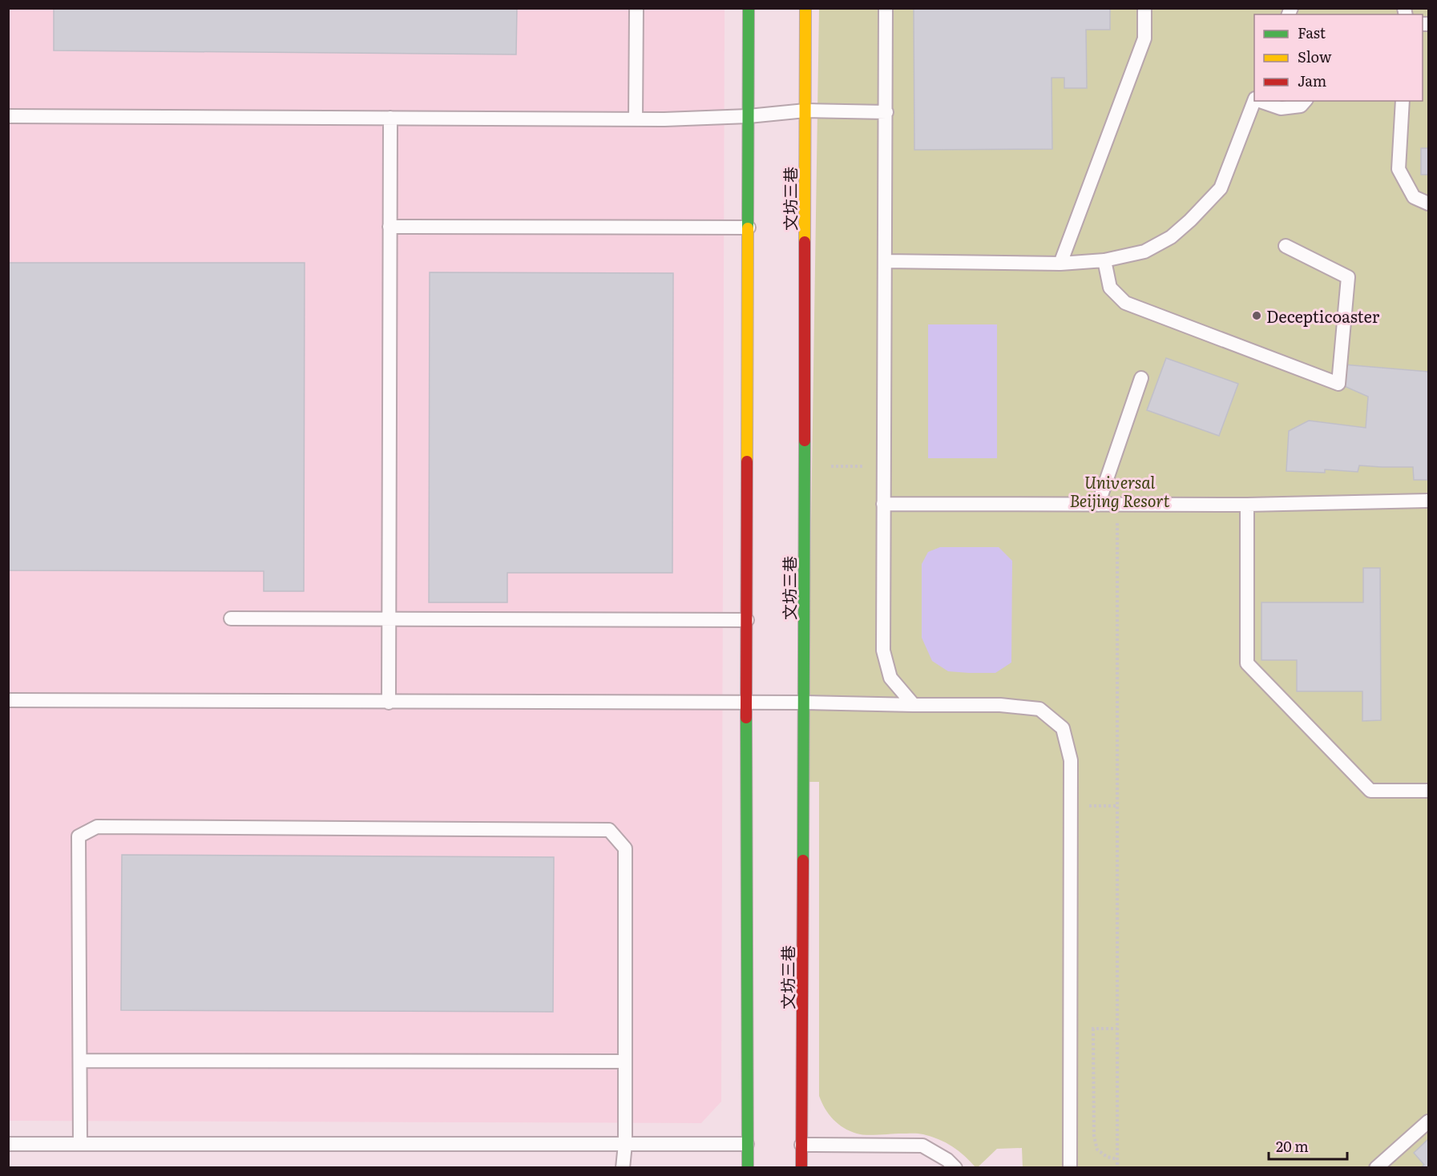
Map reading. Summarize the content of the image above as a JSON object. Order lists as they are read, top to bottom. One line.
{"streets":{"main road":["文坊三巷"]},"parks":["Universal Beijing Resort"],"places":["Decepticoaster"],"legend":["Fast","Slow","Jam"],"scale_bar":"20 m"}
